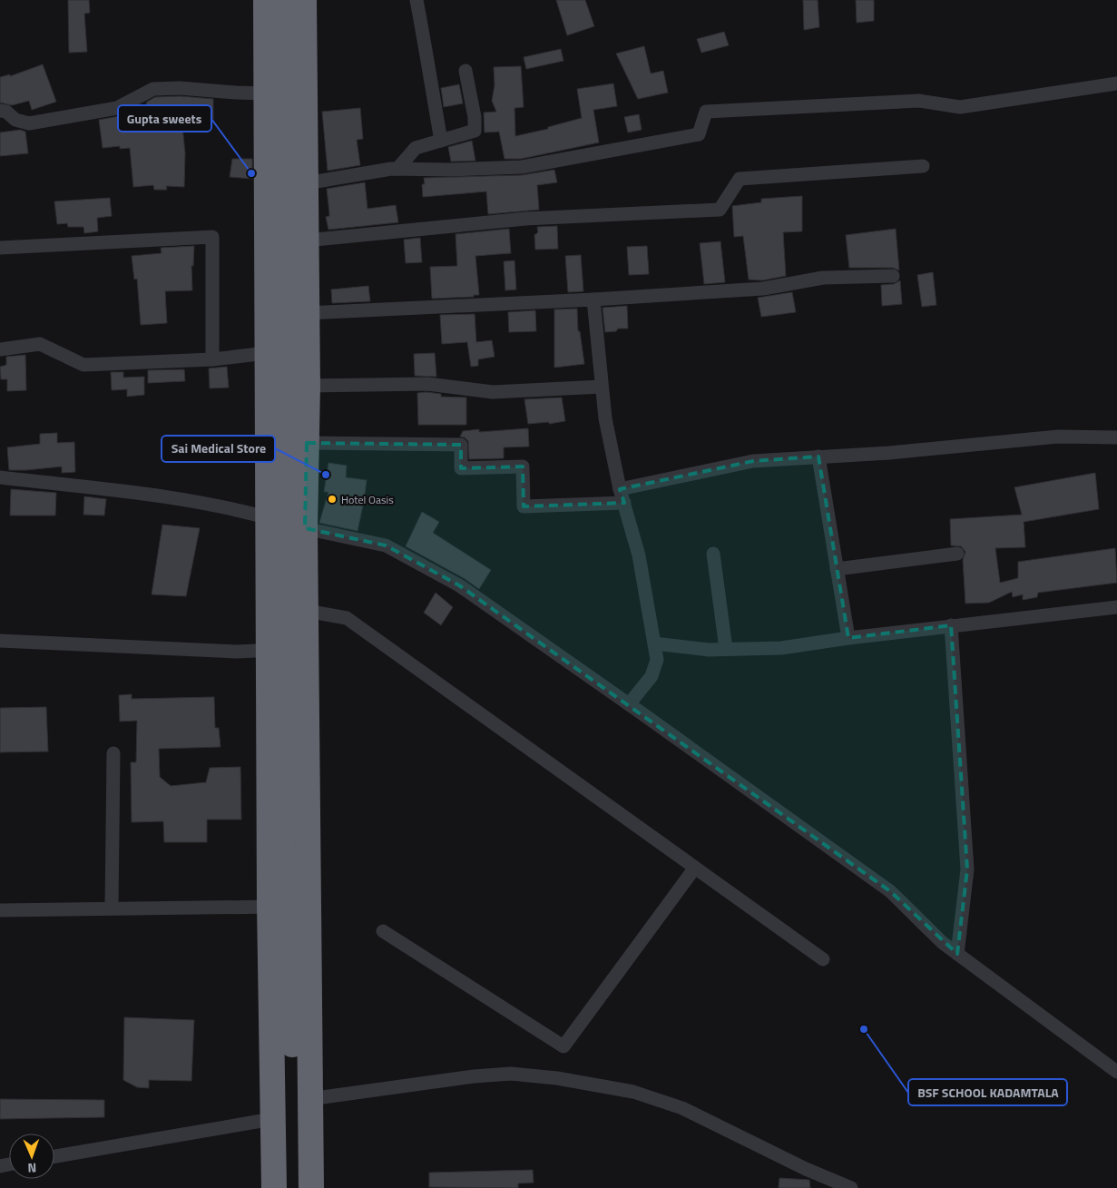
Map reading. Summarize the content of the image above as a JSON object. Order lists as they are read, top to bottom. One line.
{"places":["Gupta sweets","Sai Medical Store","Hotel Oasis","BSF SCHOOL KADAMTALA"],"north":"bottom"}
